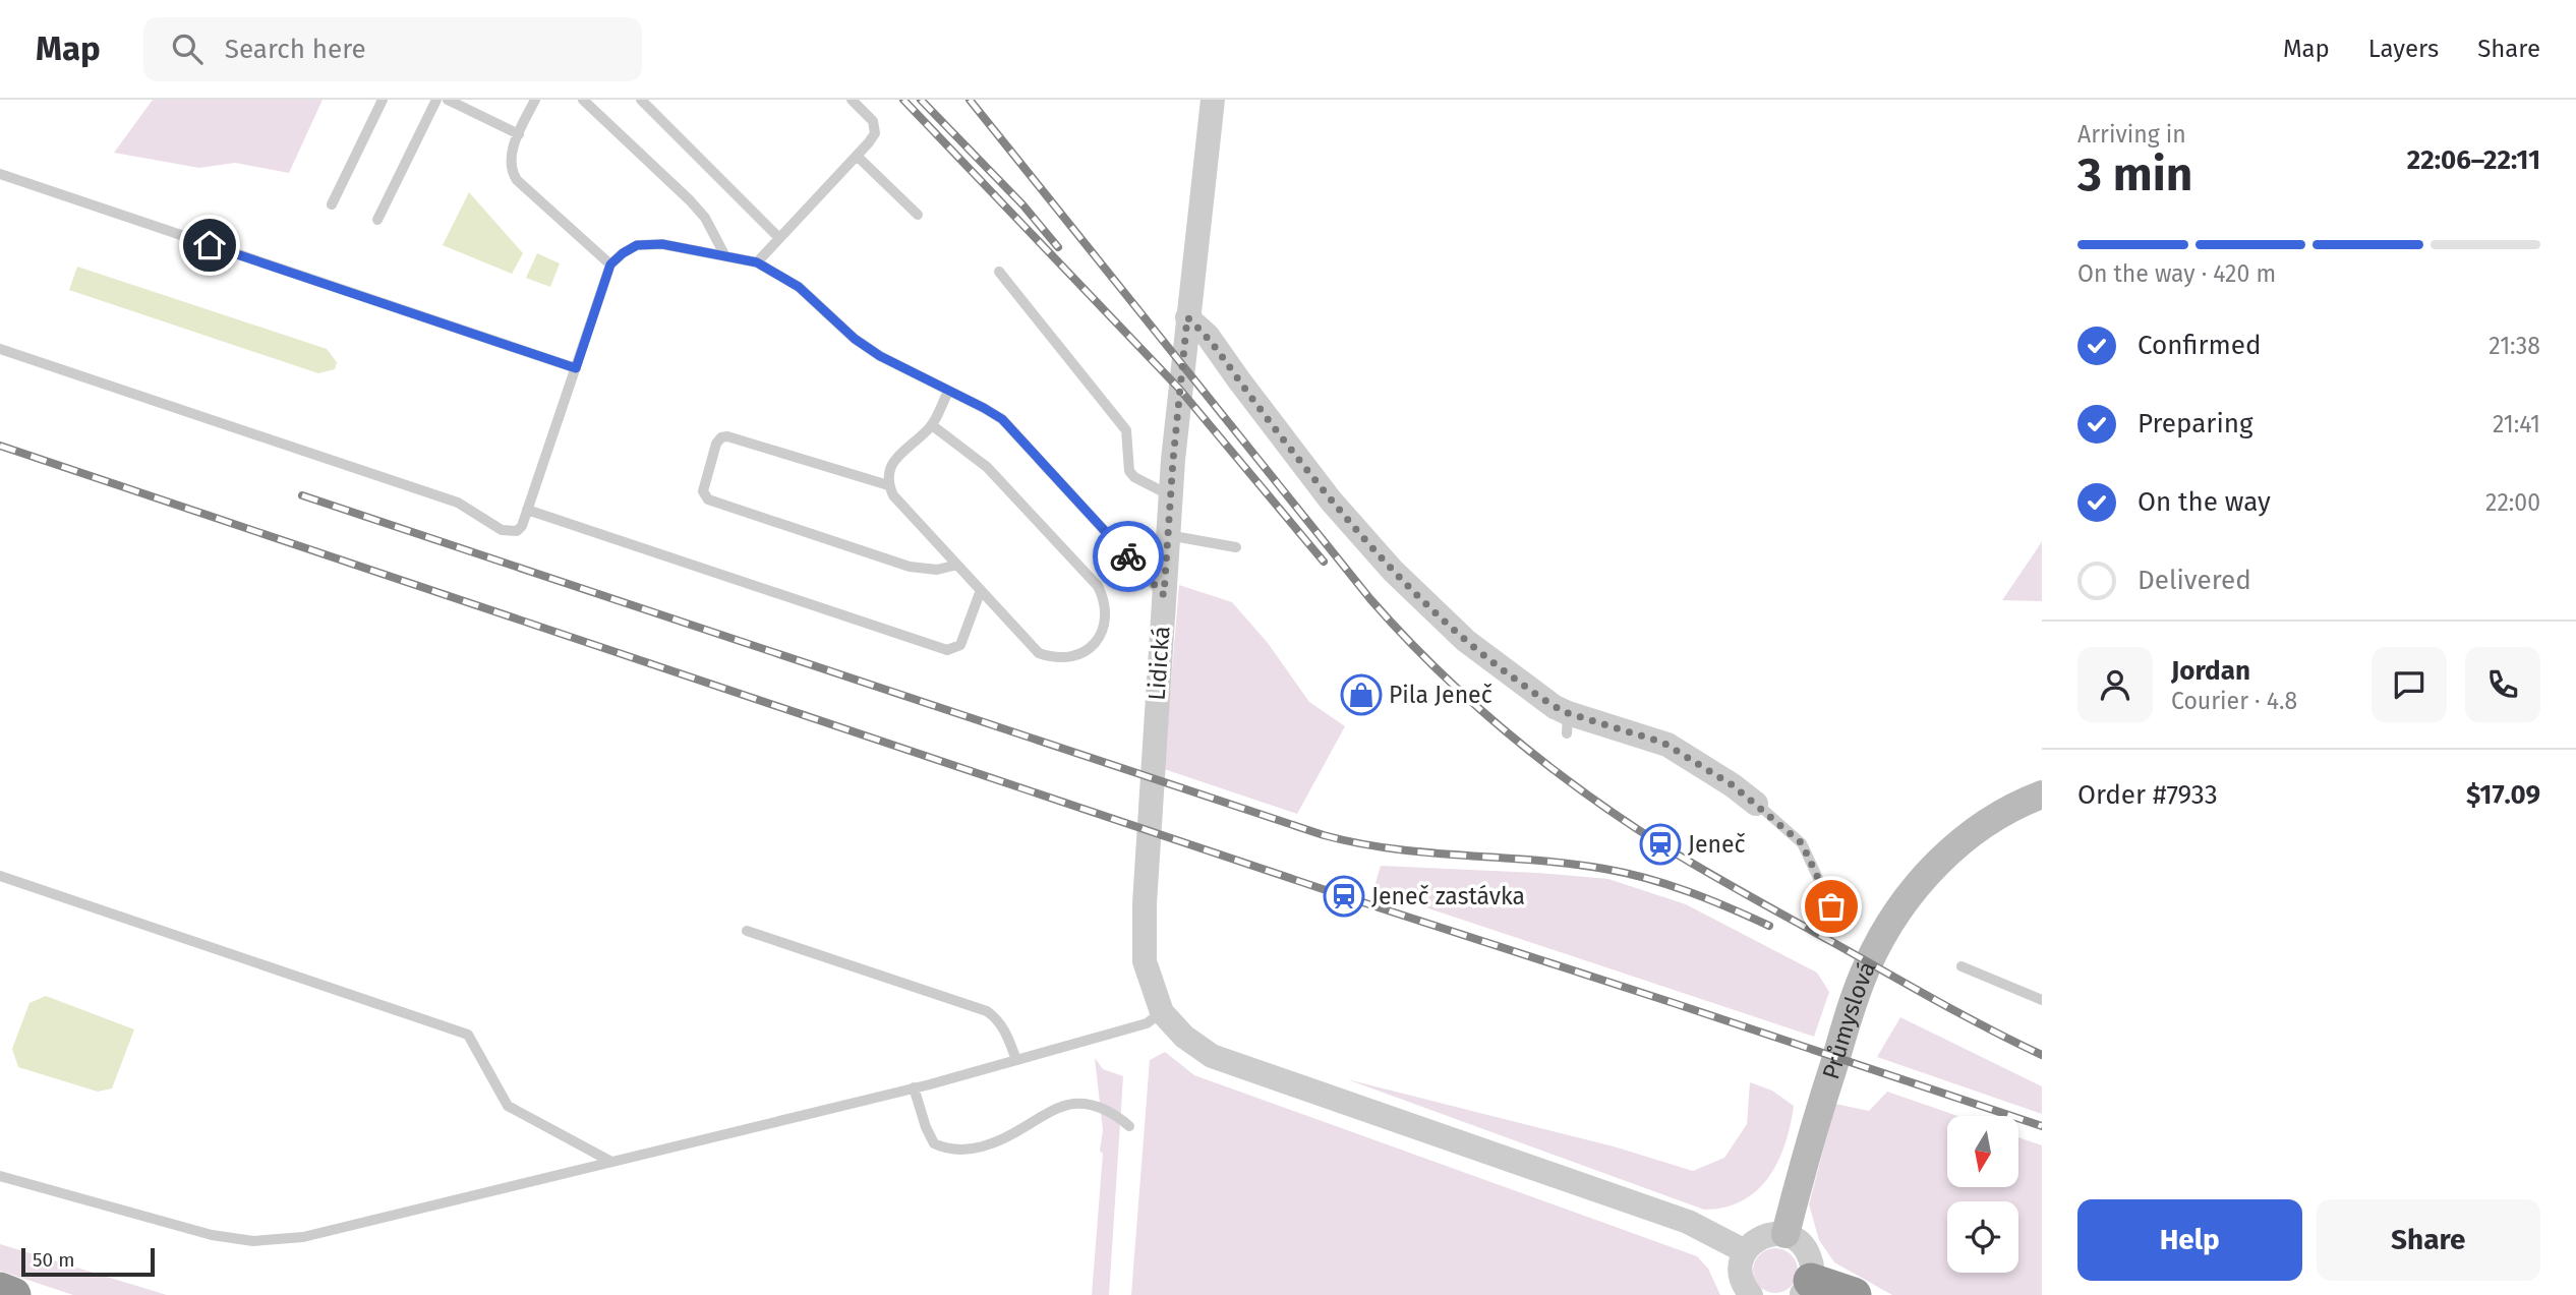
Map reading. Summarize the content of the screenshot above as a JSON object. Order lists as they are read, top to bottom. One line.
{"streets":{"main road":["Průmyslová"],"street":["Lidická"]},"places":{"shop":["Pila Jeneč"],"station":["Jeneč","Jeneč zastávka"]},"scale_bar":"50 m","north":"bottom","page":{"header":"Map","search":"Search here","nav":["Map","Layers","Share"],"heading":["3 min","Arriving in","22:06–22:11"],"panel":["Jordan","Courier · 4.8","Order #7933","$17.09"],"bar":"On the way · 420 m","list":[["Confirmed","21:38"],["Preparing","21:41"],["On the way","22:00"],"Delivered"],"buttons":["Help","Share"],"scale":"50 m"}}
